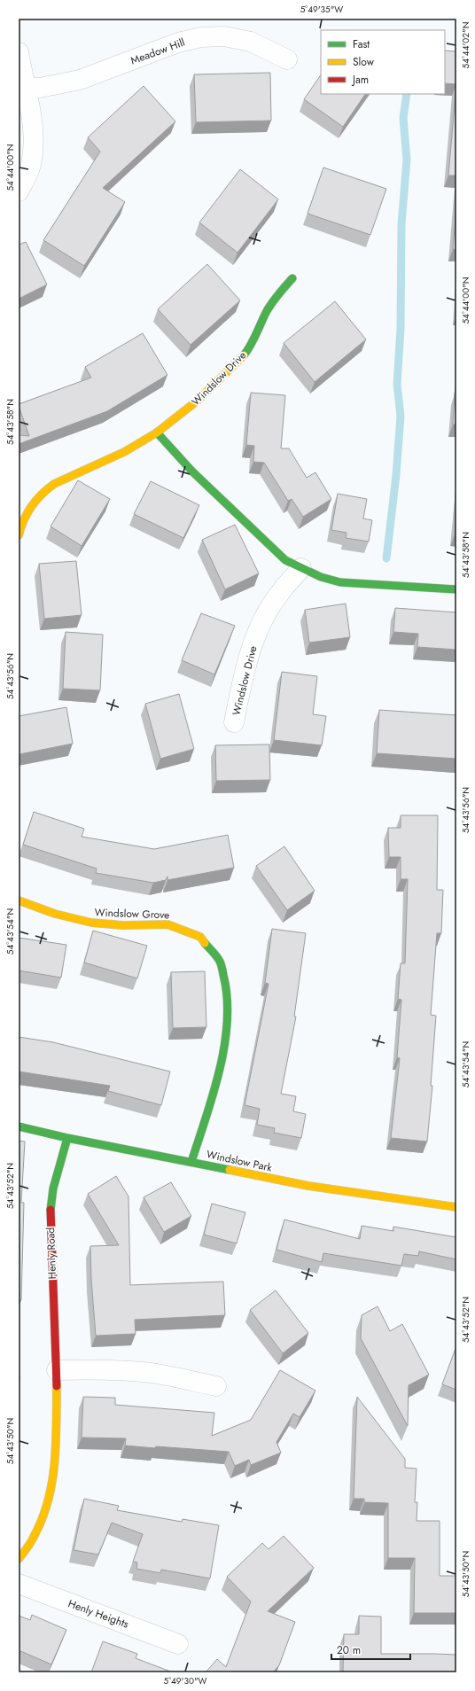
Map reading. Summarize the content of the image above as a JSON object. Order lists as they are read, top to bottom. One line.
{"streets":{"street":["Meadow Hill","Windslow Drive","Windslow Grove","Windslow Park","Henly Road","Henly Heights"]},"crossings":[["Windslow Grove","Windslow Park"],["Windslow Park","Henly Road"]],"legend":["Fast","Slow","Jam"],"scale_bar":"20 m","coordinates":["5°49'35\"W","54°44'02\"N","54°44'00\"N","54°43'58\"N","54°43'56\"N","54°43'54\"N","54°43'52\"N","54°43'50\"N","5°49'30\"W"]}
